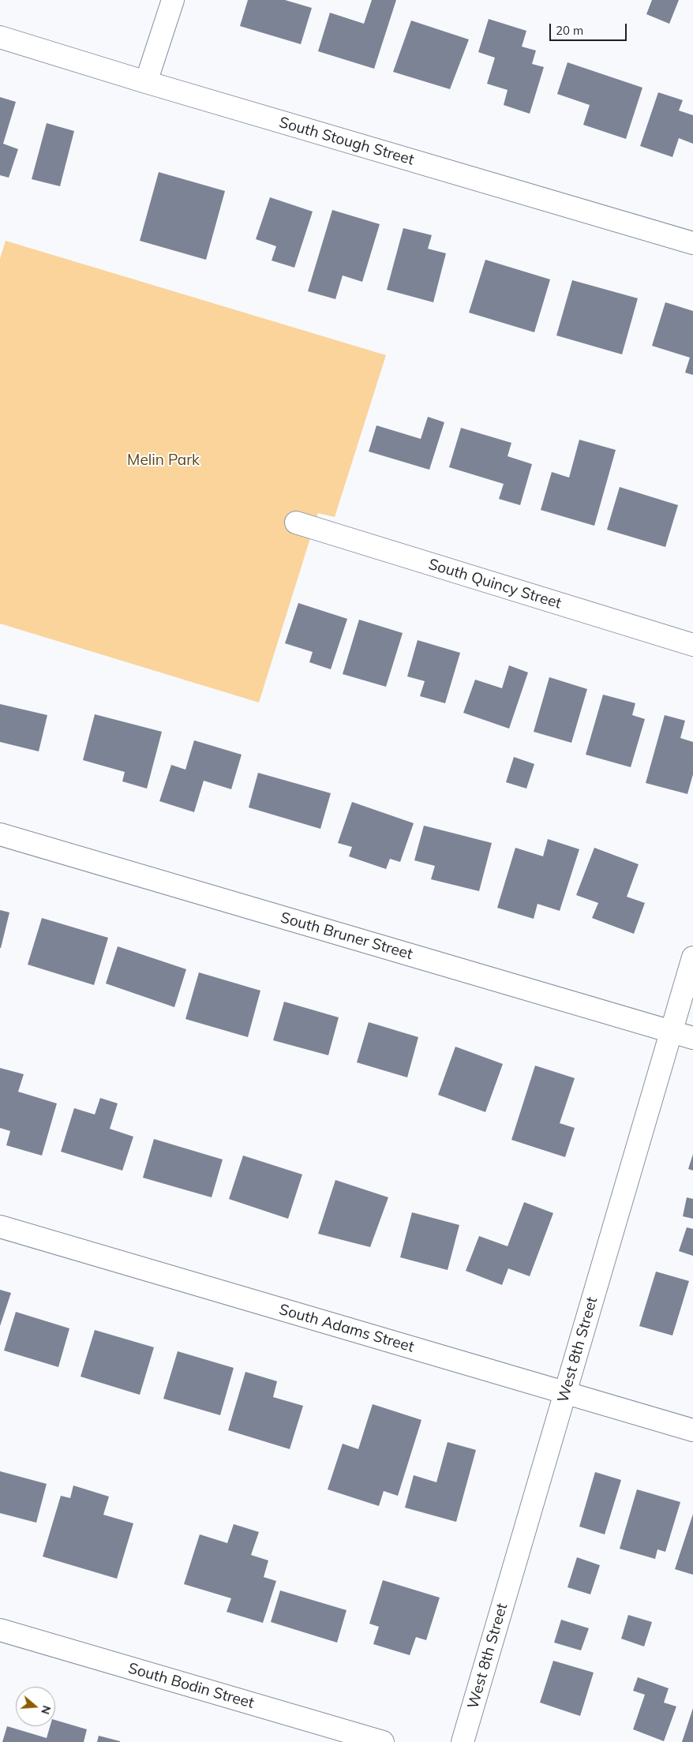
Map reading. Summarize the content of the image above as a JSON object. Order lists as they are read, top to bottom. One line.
{"streets":{"street":["South Stough Street","South Quincy Street","South Bruner Street","South Adams Street","West 8th Street","South Bodin Street"]},"crossings":[["South Bruner Street","West 8th Street"],["South Adams Street","West 8th Street"]],"parks":["Melin Park"],"scale_bar":"20 m","north":"right"}
